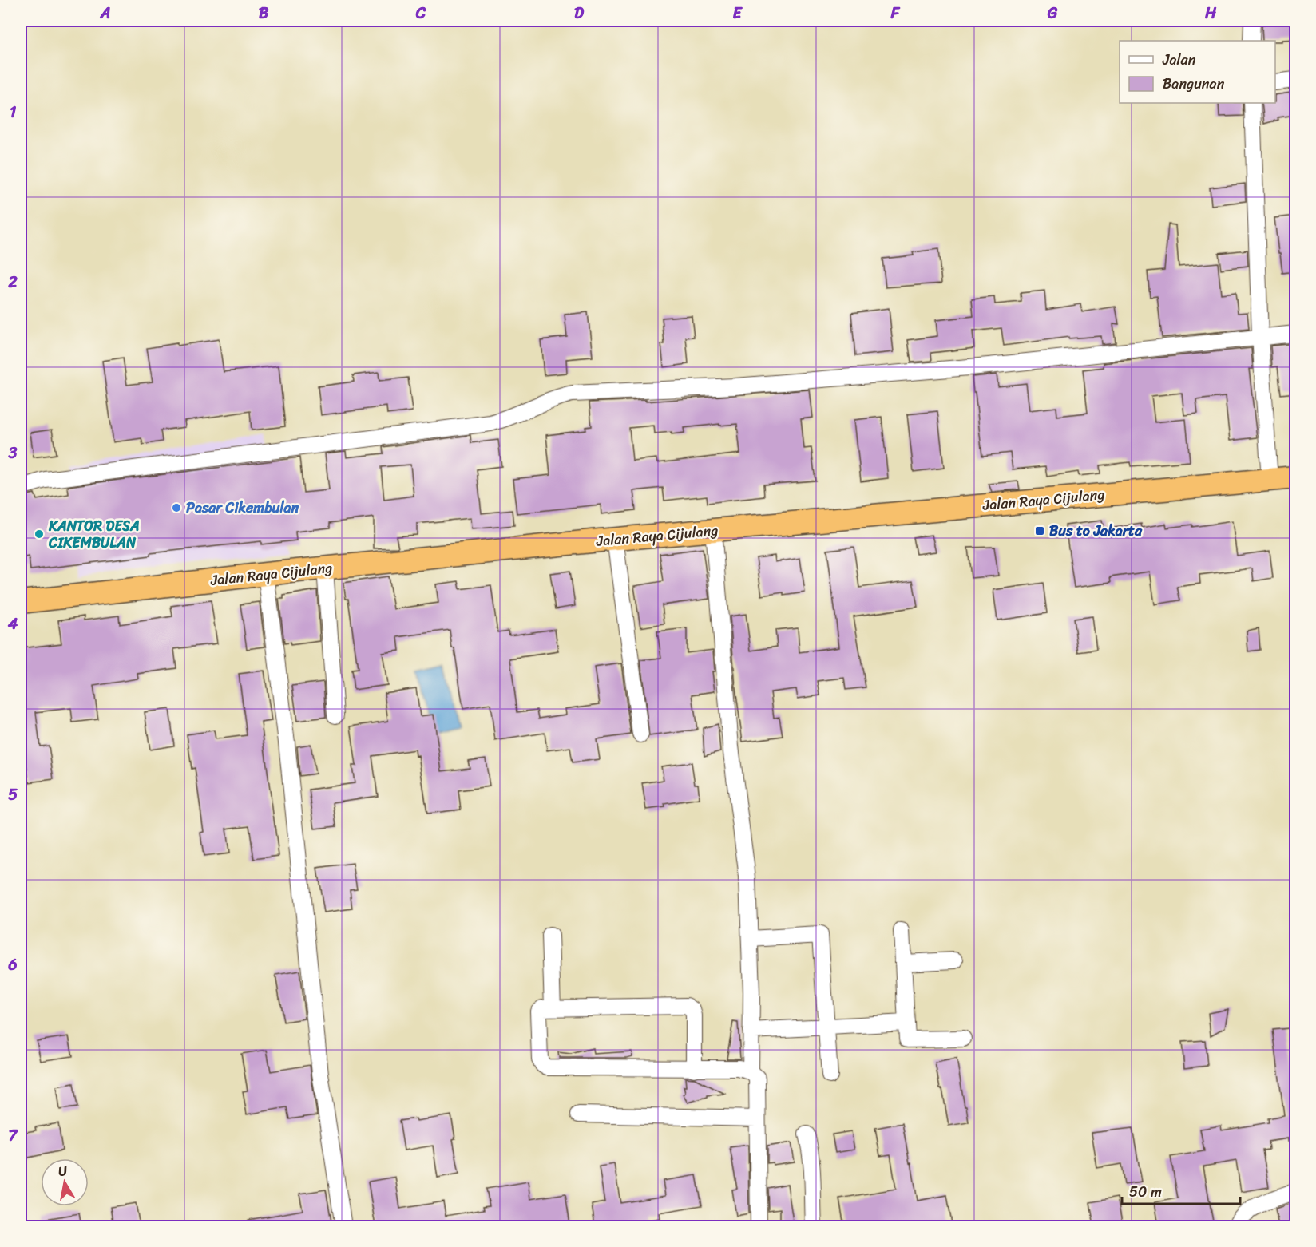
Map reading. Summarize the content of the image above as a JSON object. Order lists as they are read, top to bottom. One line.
{"streets":{"highway":["Jalan Raya Cijulang"]},"places":{"other":["Pasar Cikembulan","KANTOR DESA CIKEMBULAN"],"transit":["Bus to Jakarta"]},"legend":["Jalan","Bangunan"],"scale_bar":"50 m","north":"top","grid":{"columns":["A","B","C","D","E","F","G","H"],"rows":["1","2","3","4","5","6","7"]}}
